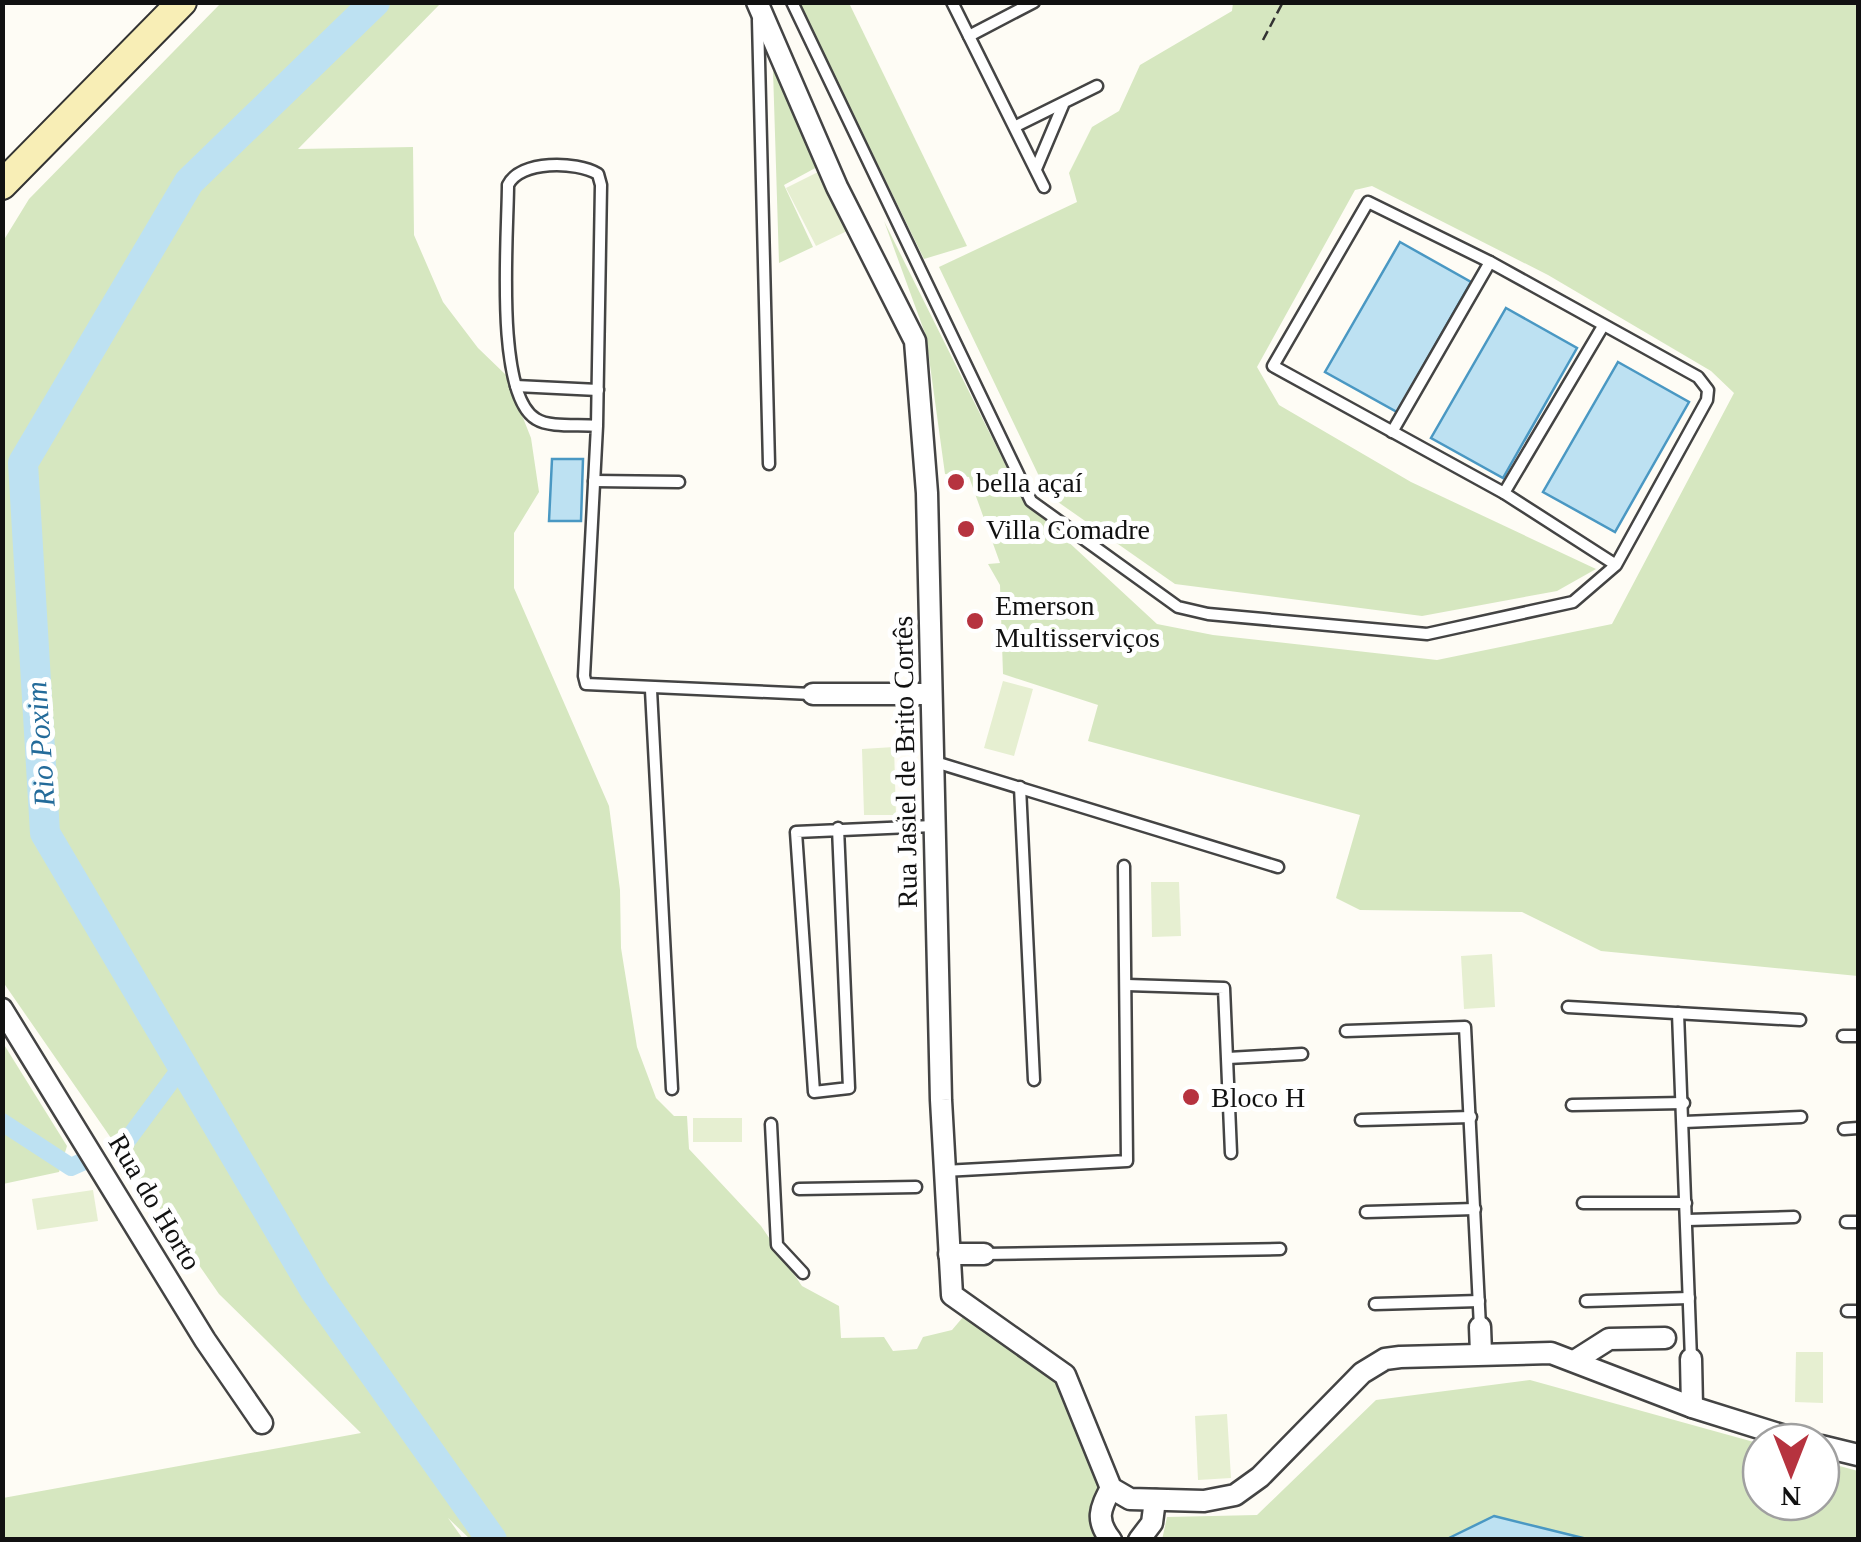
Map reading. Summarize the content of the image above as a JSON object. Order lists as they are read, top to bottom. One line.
{"streets":{"street":["Rua Jasiel de Brito Cortês","Rua do Horto"]},"water":["Rio Poxim"],"places":["bella açaí","Villa Comadre","Emerson Multisserviços","Bloco H"],"north":"bottom"}
